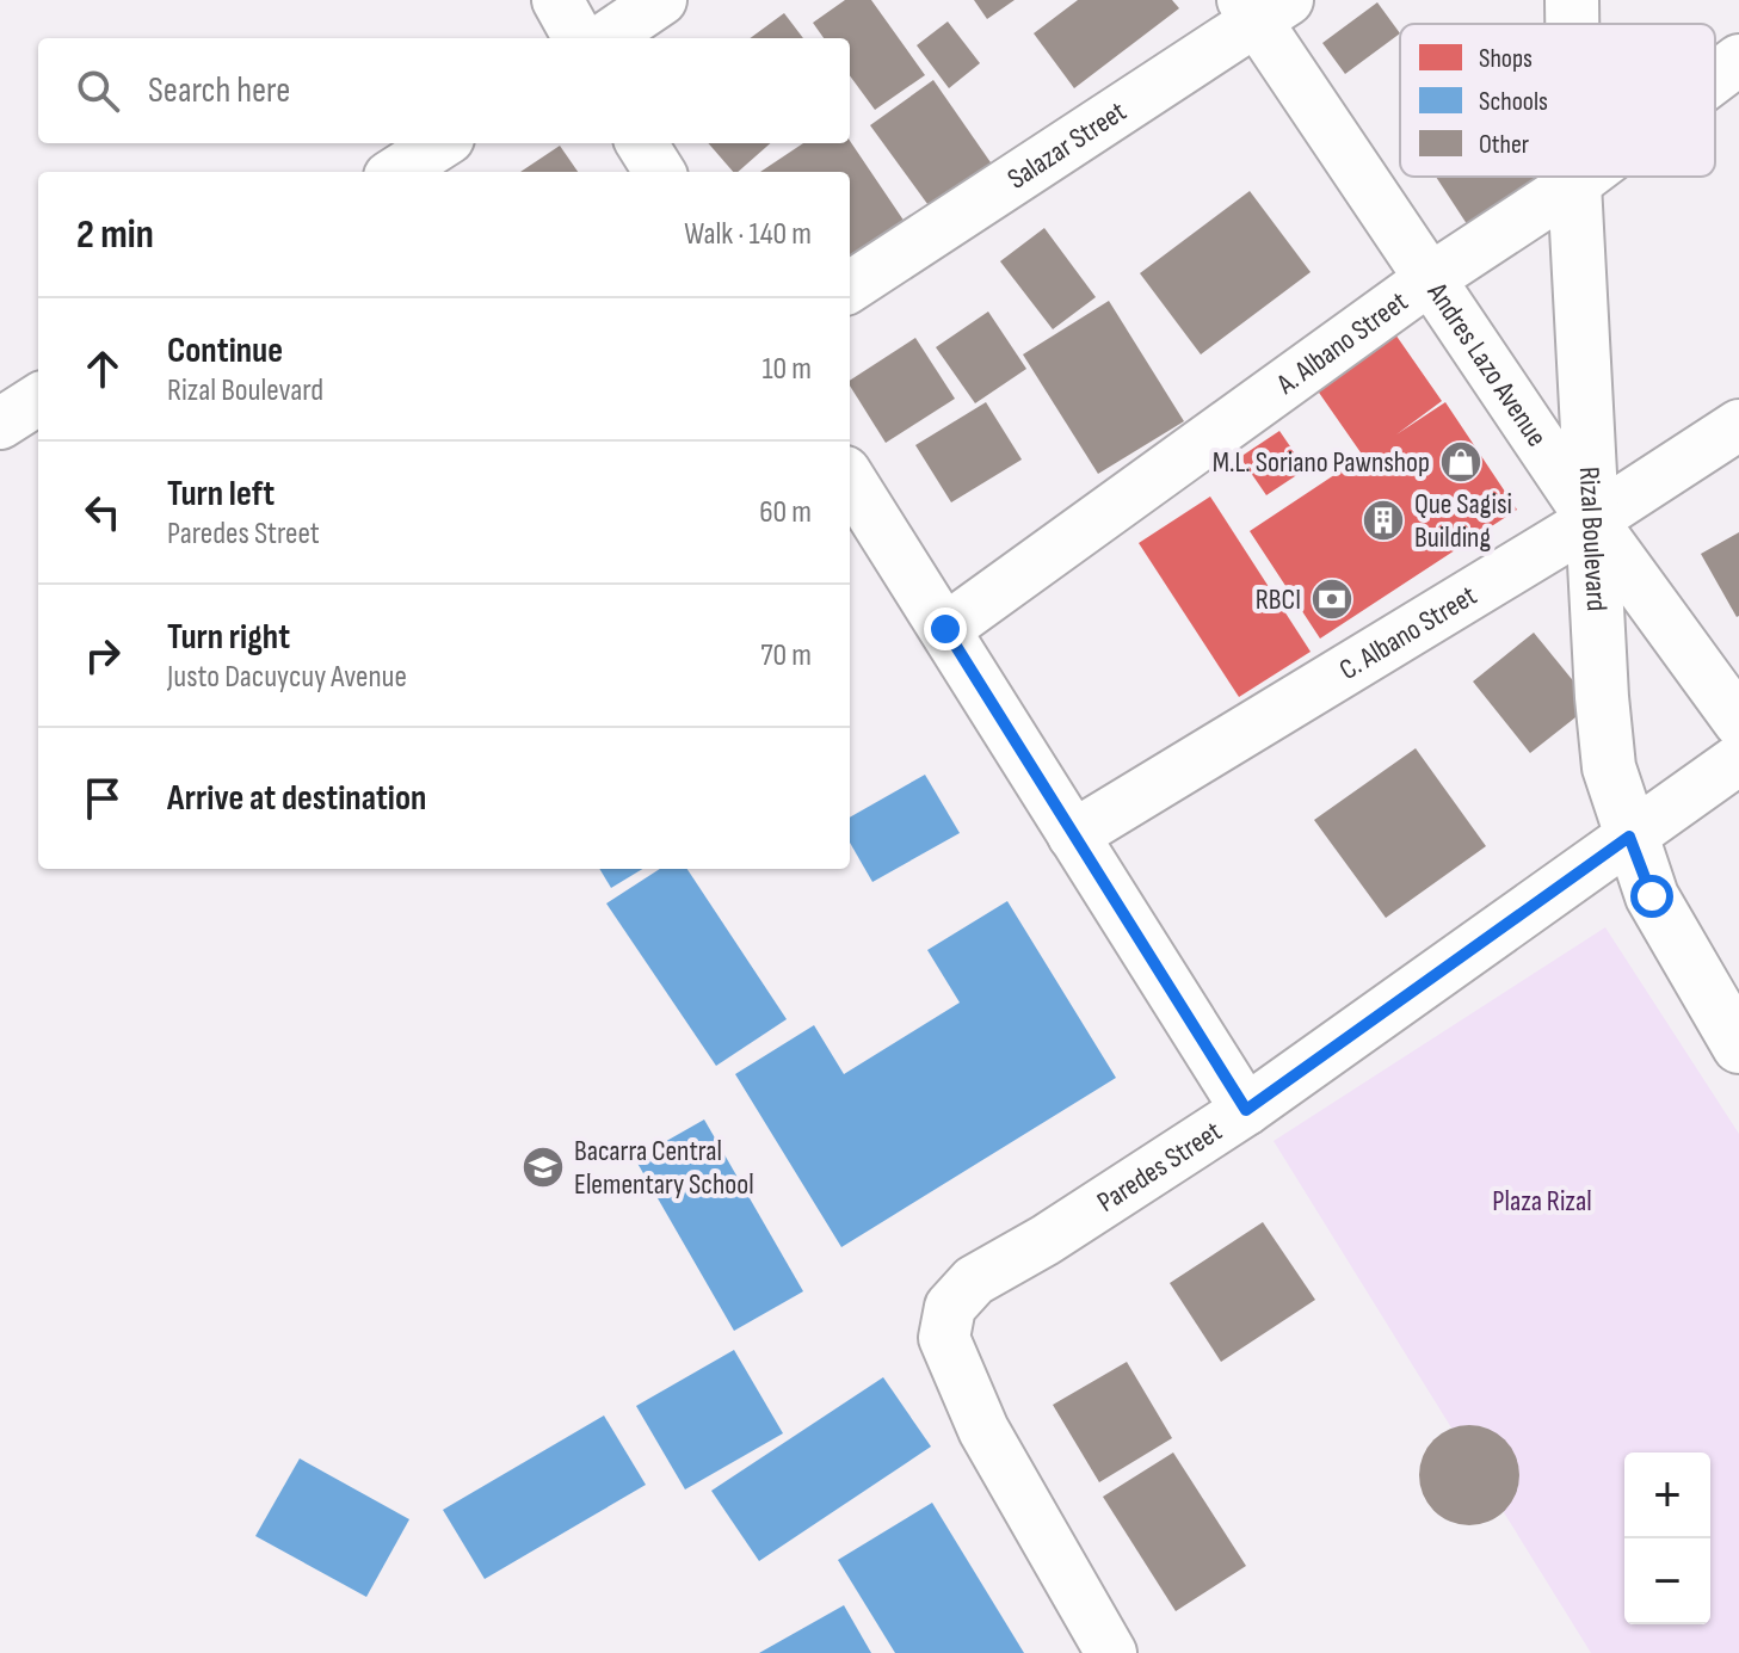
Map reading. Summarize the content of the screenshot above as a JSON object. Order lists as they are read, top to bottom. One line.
{"streets":{"main road":["Rizal Boulevard"],"street":["Salazar Street","A. Albano Street","Andres Lazo Avenue","C. Albano Street","Paredes Street"]},"crossings":[["Salazar Street","Andres Lazo Avenue"],["A. Albano Street","Andres Lazo Avenue"],["A. Albano Street","Rizal Boulevard"],["Andres Lazo Avenue","Rizal Boulevard"],["Andres Lazo Avenue","C. Albano Street"],["Rizal Boulevard","C. Albano Street"],["Rizal Boulevard","Paredes Street"]],"parks":["Plaza Rizal"],"places":{"shop":["M.L. Soriano Pawnshop"],"building":["Que Sagisi Building"],"bank":["RBCI"],"school or university":["Bacarra Central Elementary School"]},"legend":["Shops","Schools","Other"],"page":{"search":"Search here","heading":["2 min","Walk · 140 m"],"list":[["Continue","Rizal Boulevard","10 m"],["Turn left","Paredes Street","60 m"],["Turn right","Justo Dacuycuy Avenue","70 m"],"Arrive at destination"],"map_buttons":["+","−"]}}
